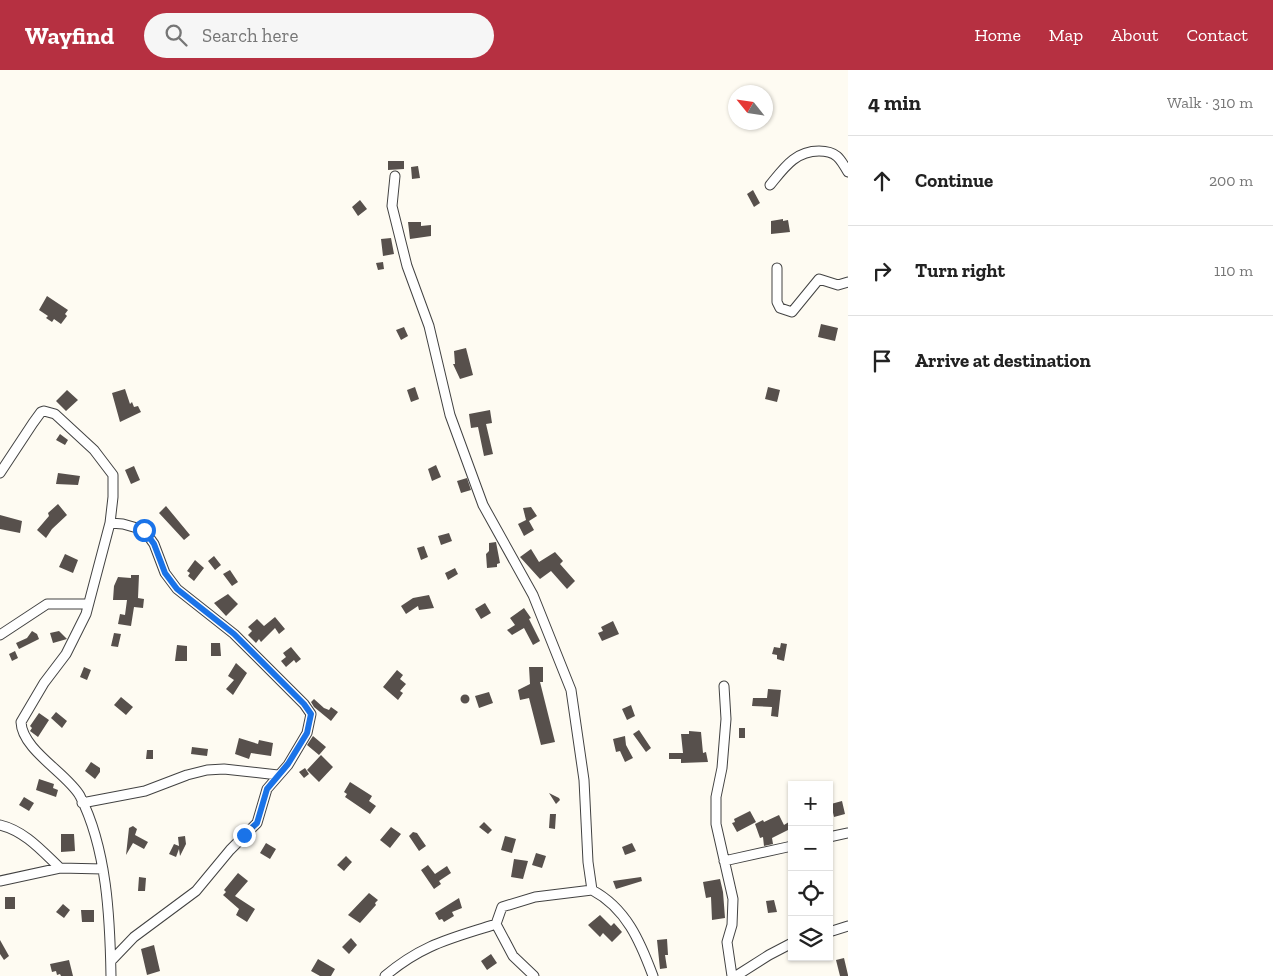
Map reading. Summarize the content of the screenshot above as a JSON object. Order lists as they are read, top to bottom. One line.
{"north":"top left","page":{"header":"Wayfind","search":"Search here","nav":["Home","Map","About","Contact"],"heading":["4 min","Walk · 310 m"],"list":[["Continue","200 m"],["Turn right","110 m"],"Arrive at destination"],"map_buttons":["+","−"]}}
